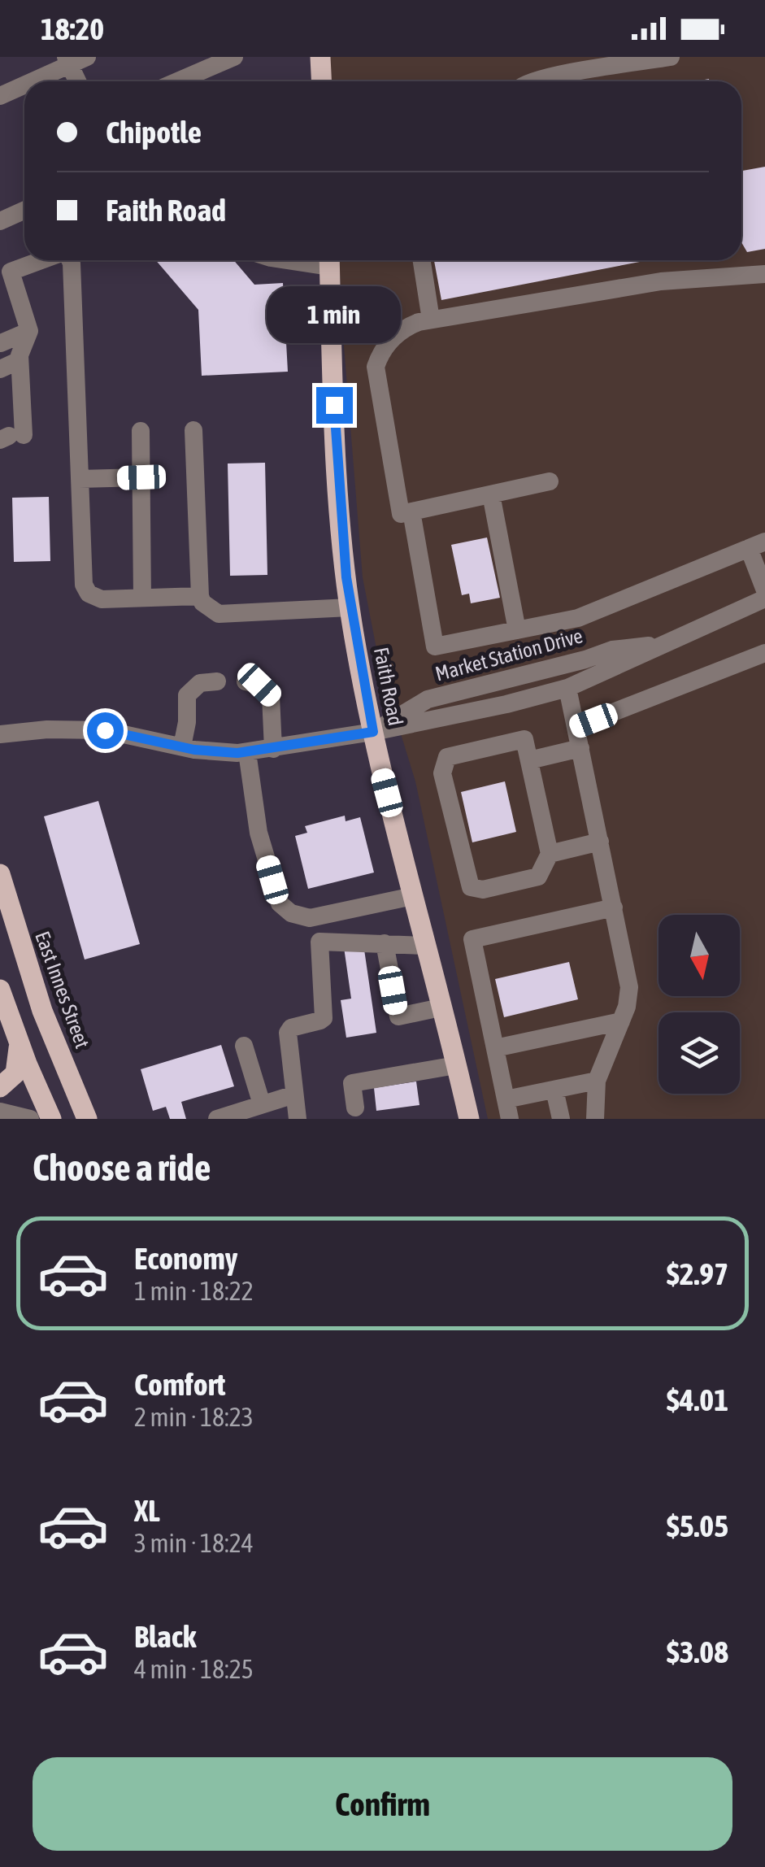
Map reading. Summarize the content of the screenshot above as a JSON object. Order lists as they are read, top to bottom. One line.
{"streets":{"main road":["Faith Road","East Innes Street"],"street":["Market Station Drive"]},"crossings":[["Market Station Drive","Faith Road"]],"north":"bottom","page":{"status":"18:20","banner":["Chipotle","Faith Road"],"bubble":"1 min","heading":"Choose a ride","list":[{"name":"Economy","note":"1 min · 18:22","value":"$2.97"},{"name":"Comfort","note":"2 min · 18:23","value":"$4.01"},{"name":"XL","note":"3 min · 18:24","value":"$5.05"},{"name":"Black","note":"4 min · 18:25","value":"$3.08"}],"buttons":"Confirm"}}
